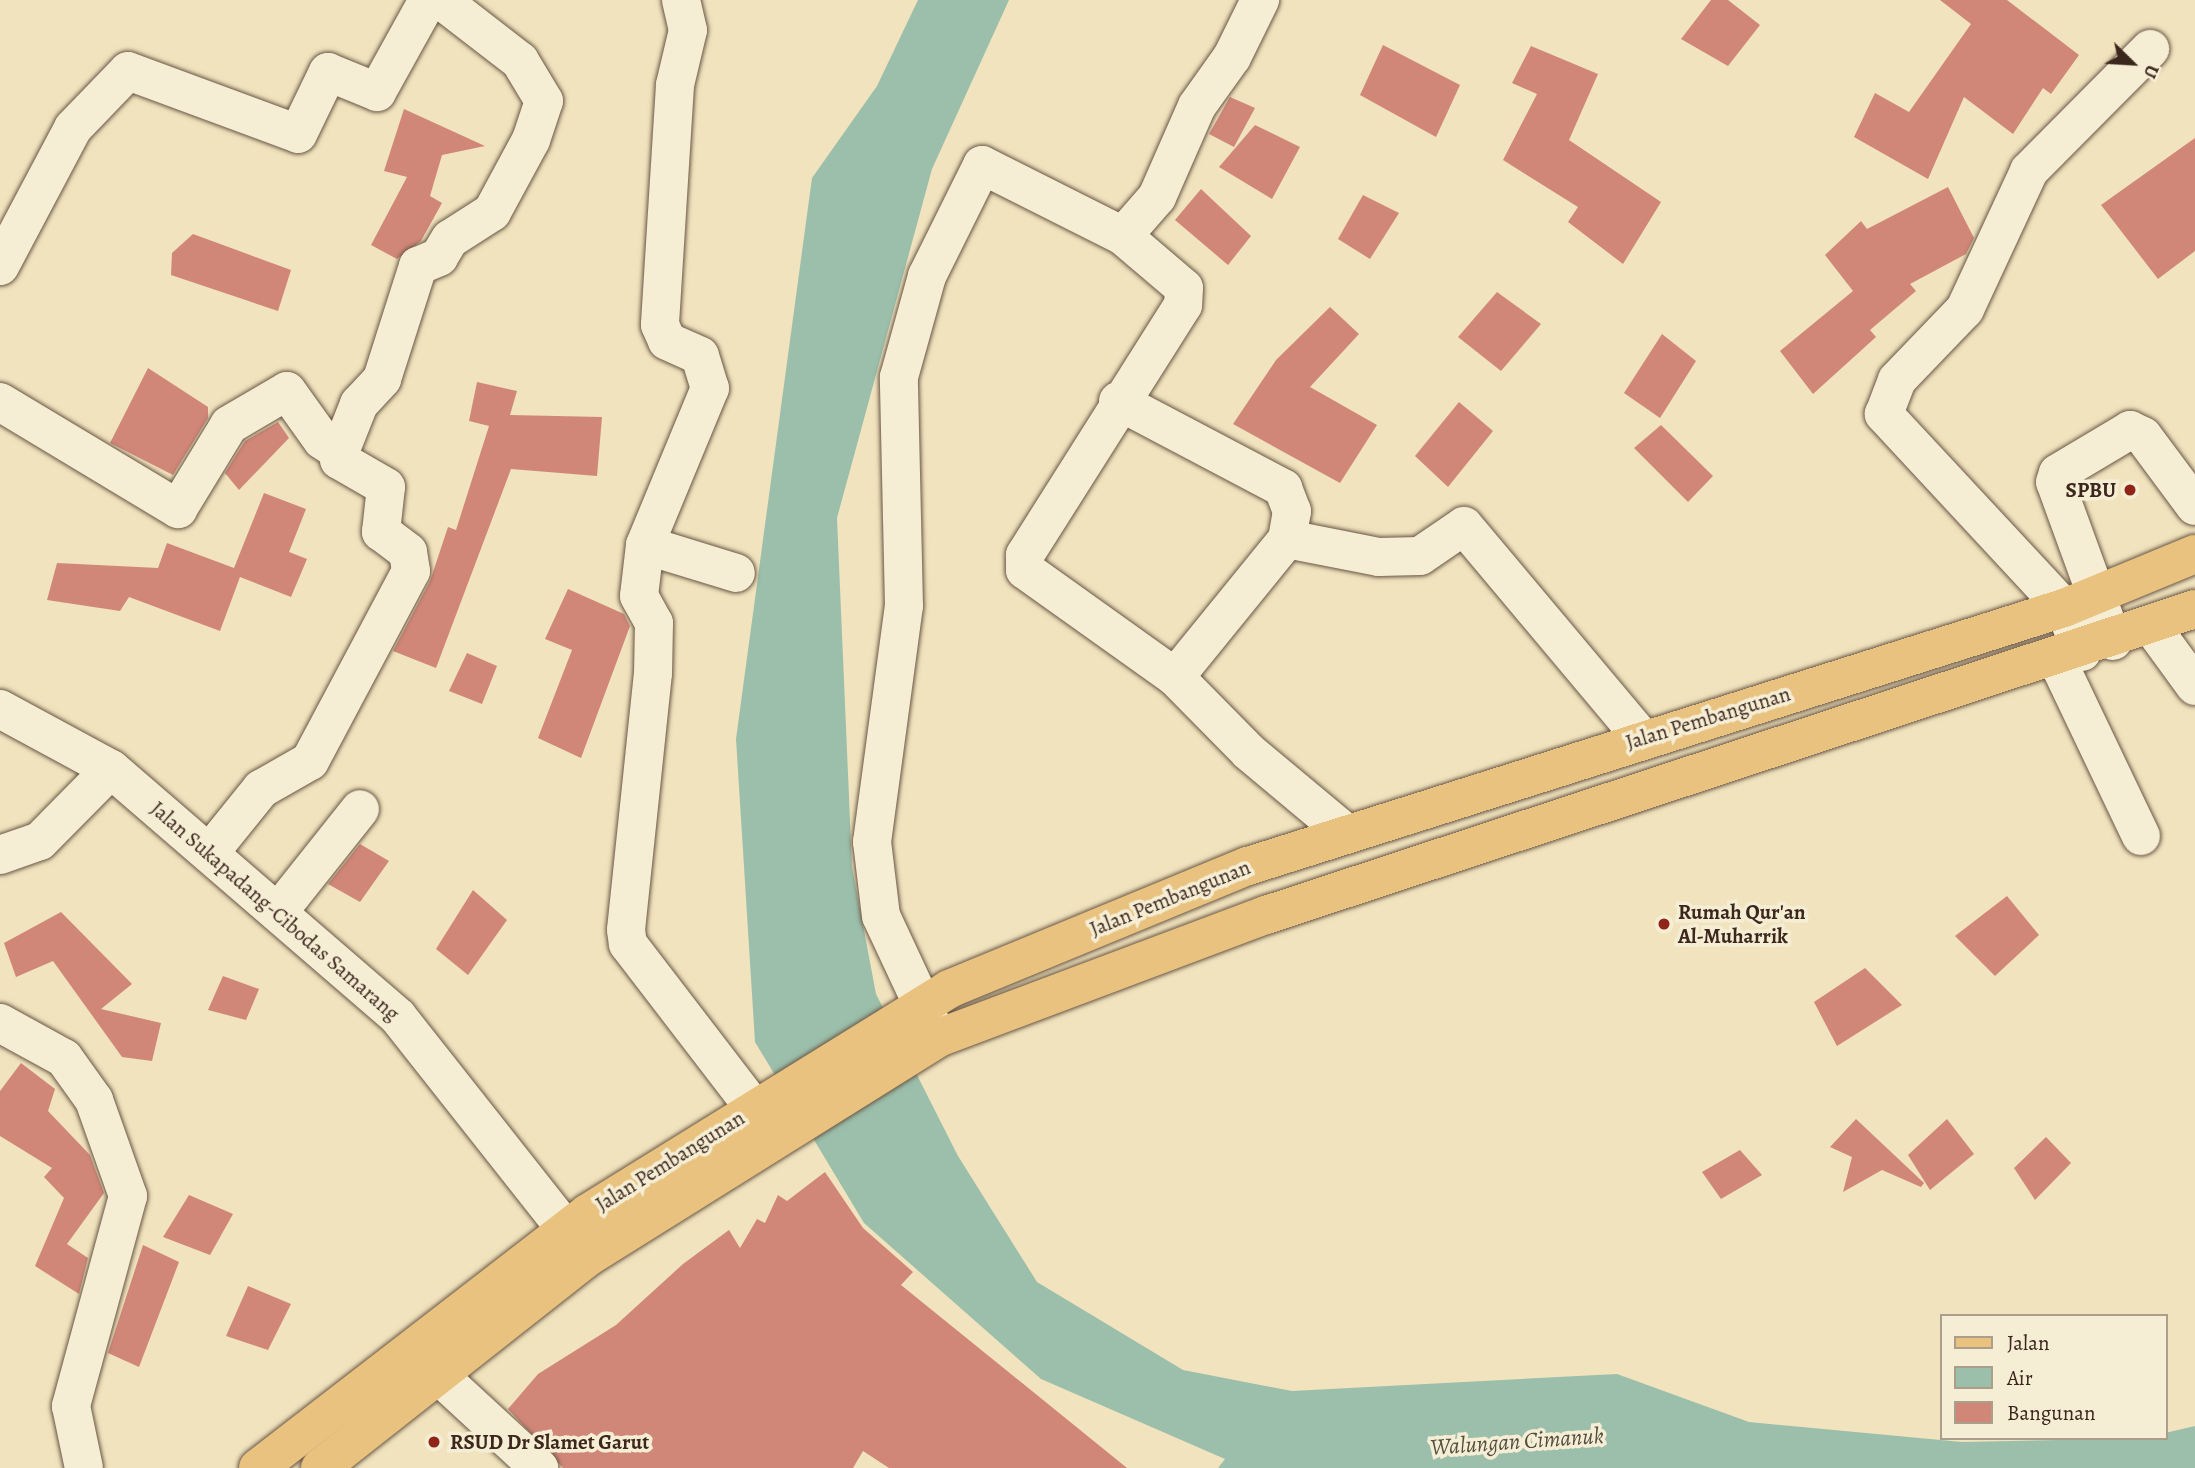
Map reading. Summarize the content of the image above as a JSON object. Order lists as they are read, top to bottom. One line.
{"streets":{"main road":["Jalan Pembangunan"],"street":["Jalan Sukapadang-Cibodas Samarang"]},"crossings":[["Jalan Pembangunan","Jalan Sukapadang-Cibodas Samarang"]],"water":["Walungan Cimanuk"],"places":["SPBU","Rumah Qur'an Al-Muharrik","RSUD Dr Slamet Garut"],"legend":["Jalan","Air","Bangunan"],"north":"bottom right"}
